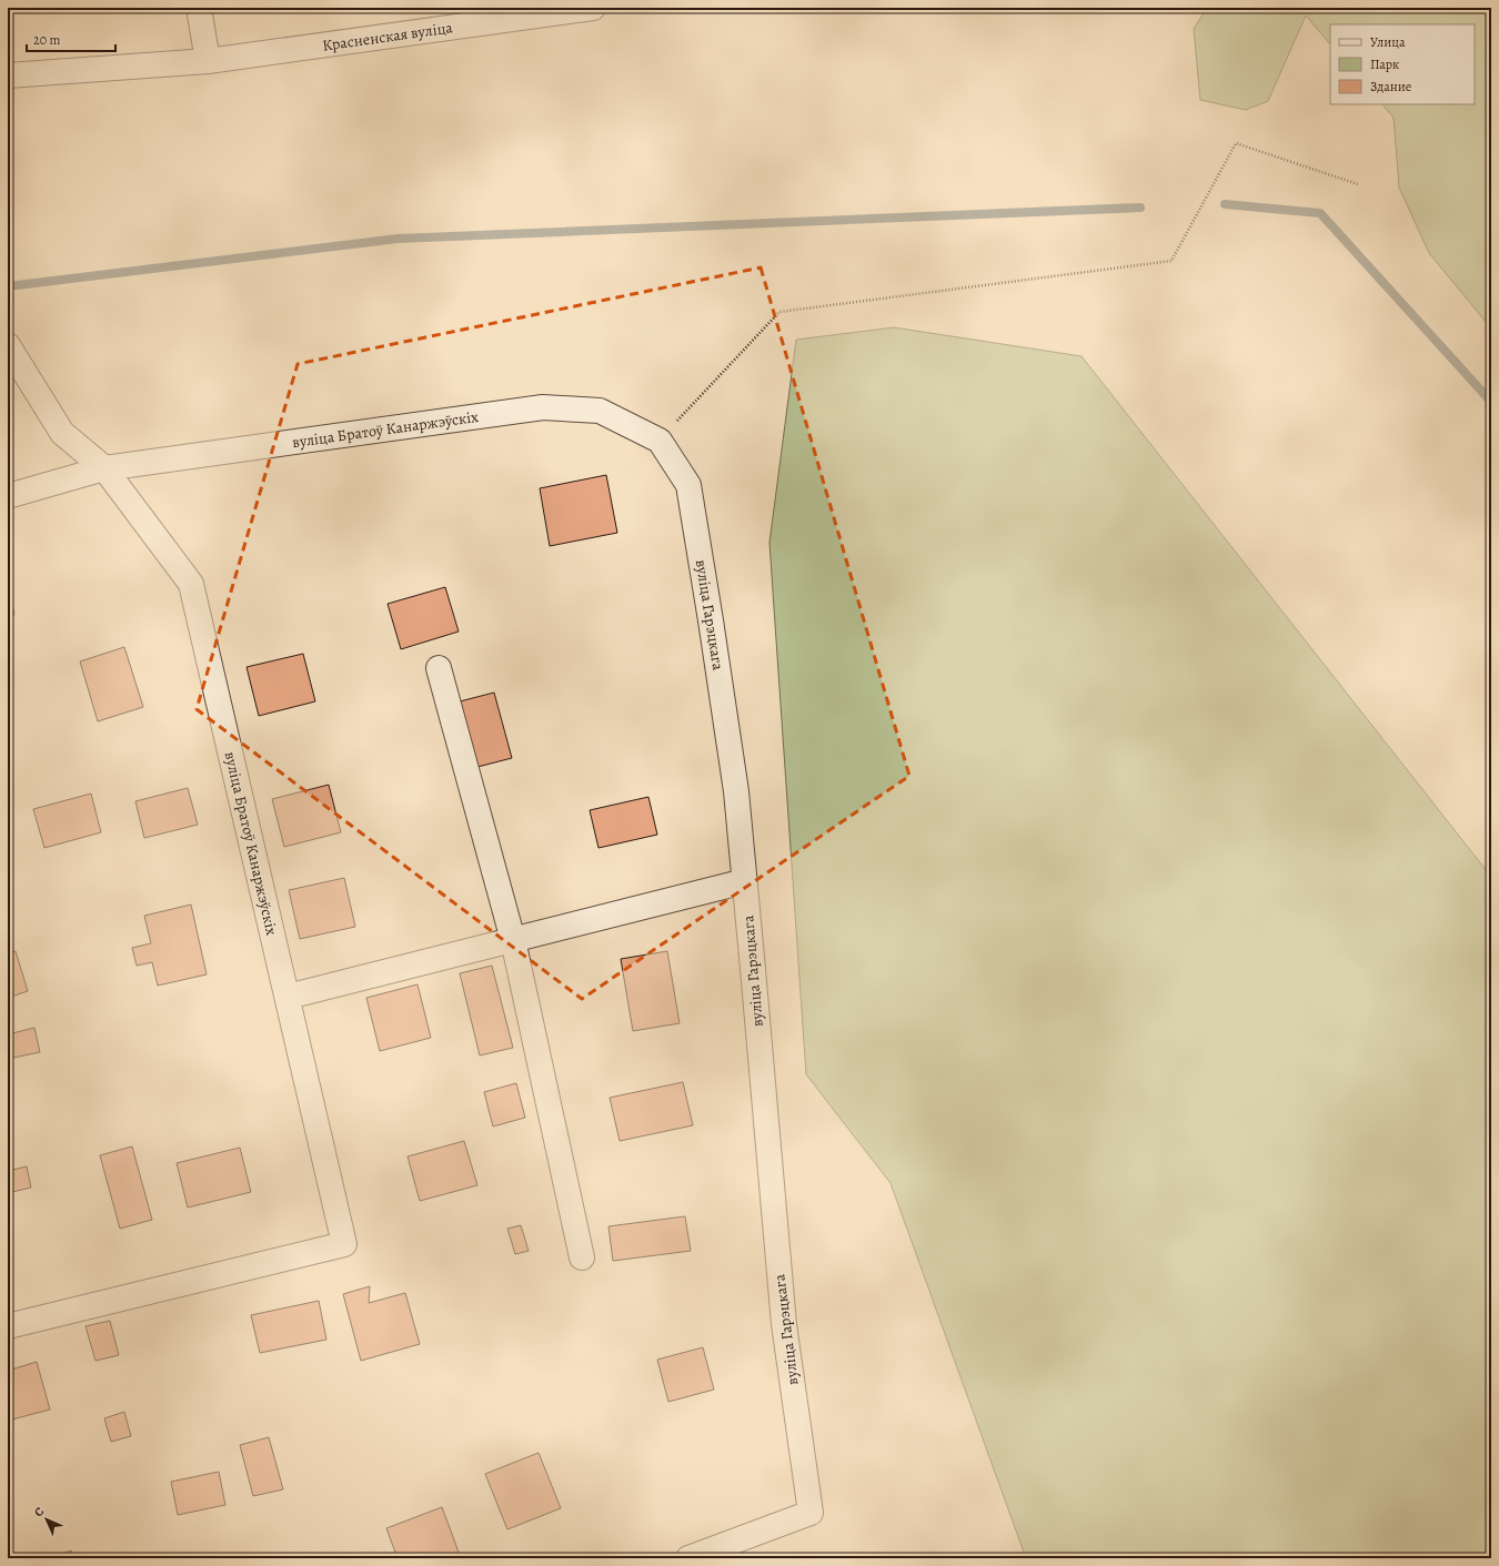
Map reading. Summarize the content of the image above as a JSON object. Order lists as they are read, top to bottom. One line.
{"streets":{"street":["Красненская вуліца","вуліца Братоў Канаржэўскіх","вуліца Гарэцкага"]},"crossings":[["вуліца Братоў Канаржэўскіх","вуліца Гарэцкага"]],"legend":["Улица","Парк","Здание"],"scale_bar":"20 m","north":"top left"}
